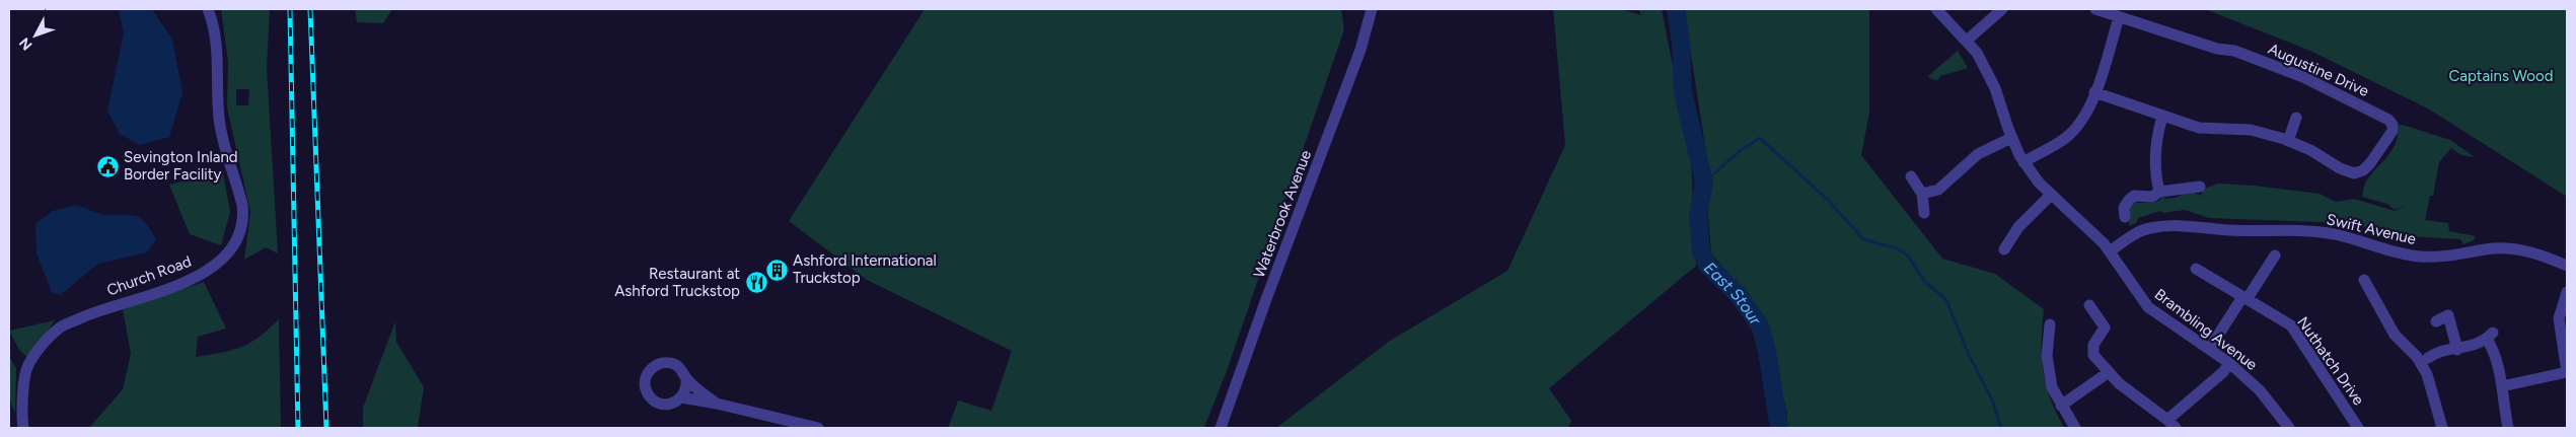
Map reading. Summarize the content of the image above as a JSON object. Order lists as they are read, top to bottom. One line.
{"streets":{"street":["Augustine Drive","Waterbrook Avenue","Swift Avenue","Church Road","Brambling Avenue","Nuthatch Drive"]},"crossings":[["Swift Avenue","Brambling Avenue"]],"water":["East Stour"],"parks":["Captains Wood"],"places":{"public building":["Sevington Inland Border Facility"],"building":["Ashford International Truckstop"],"restaurant":["Restaurant at Ashford Truckstop"]},"north":"bottom left"}
